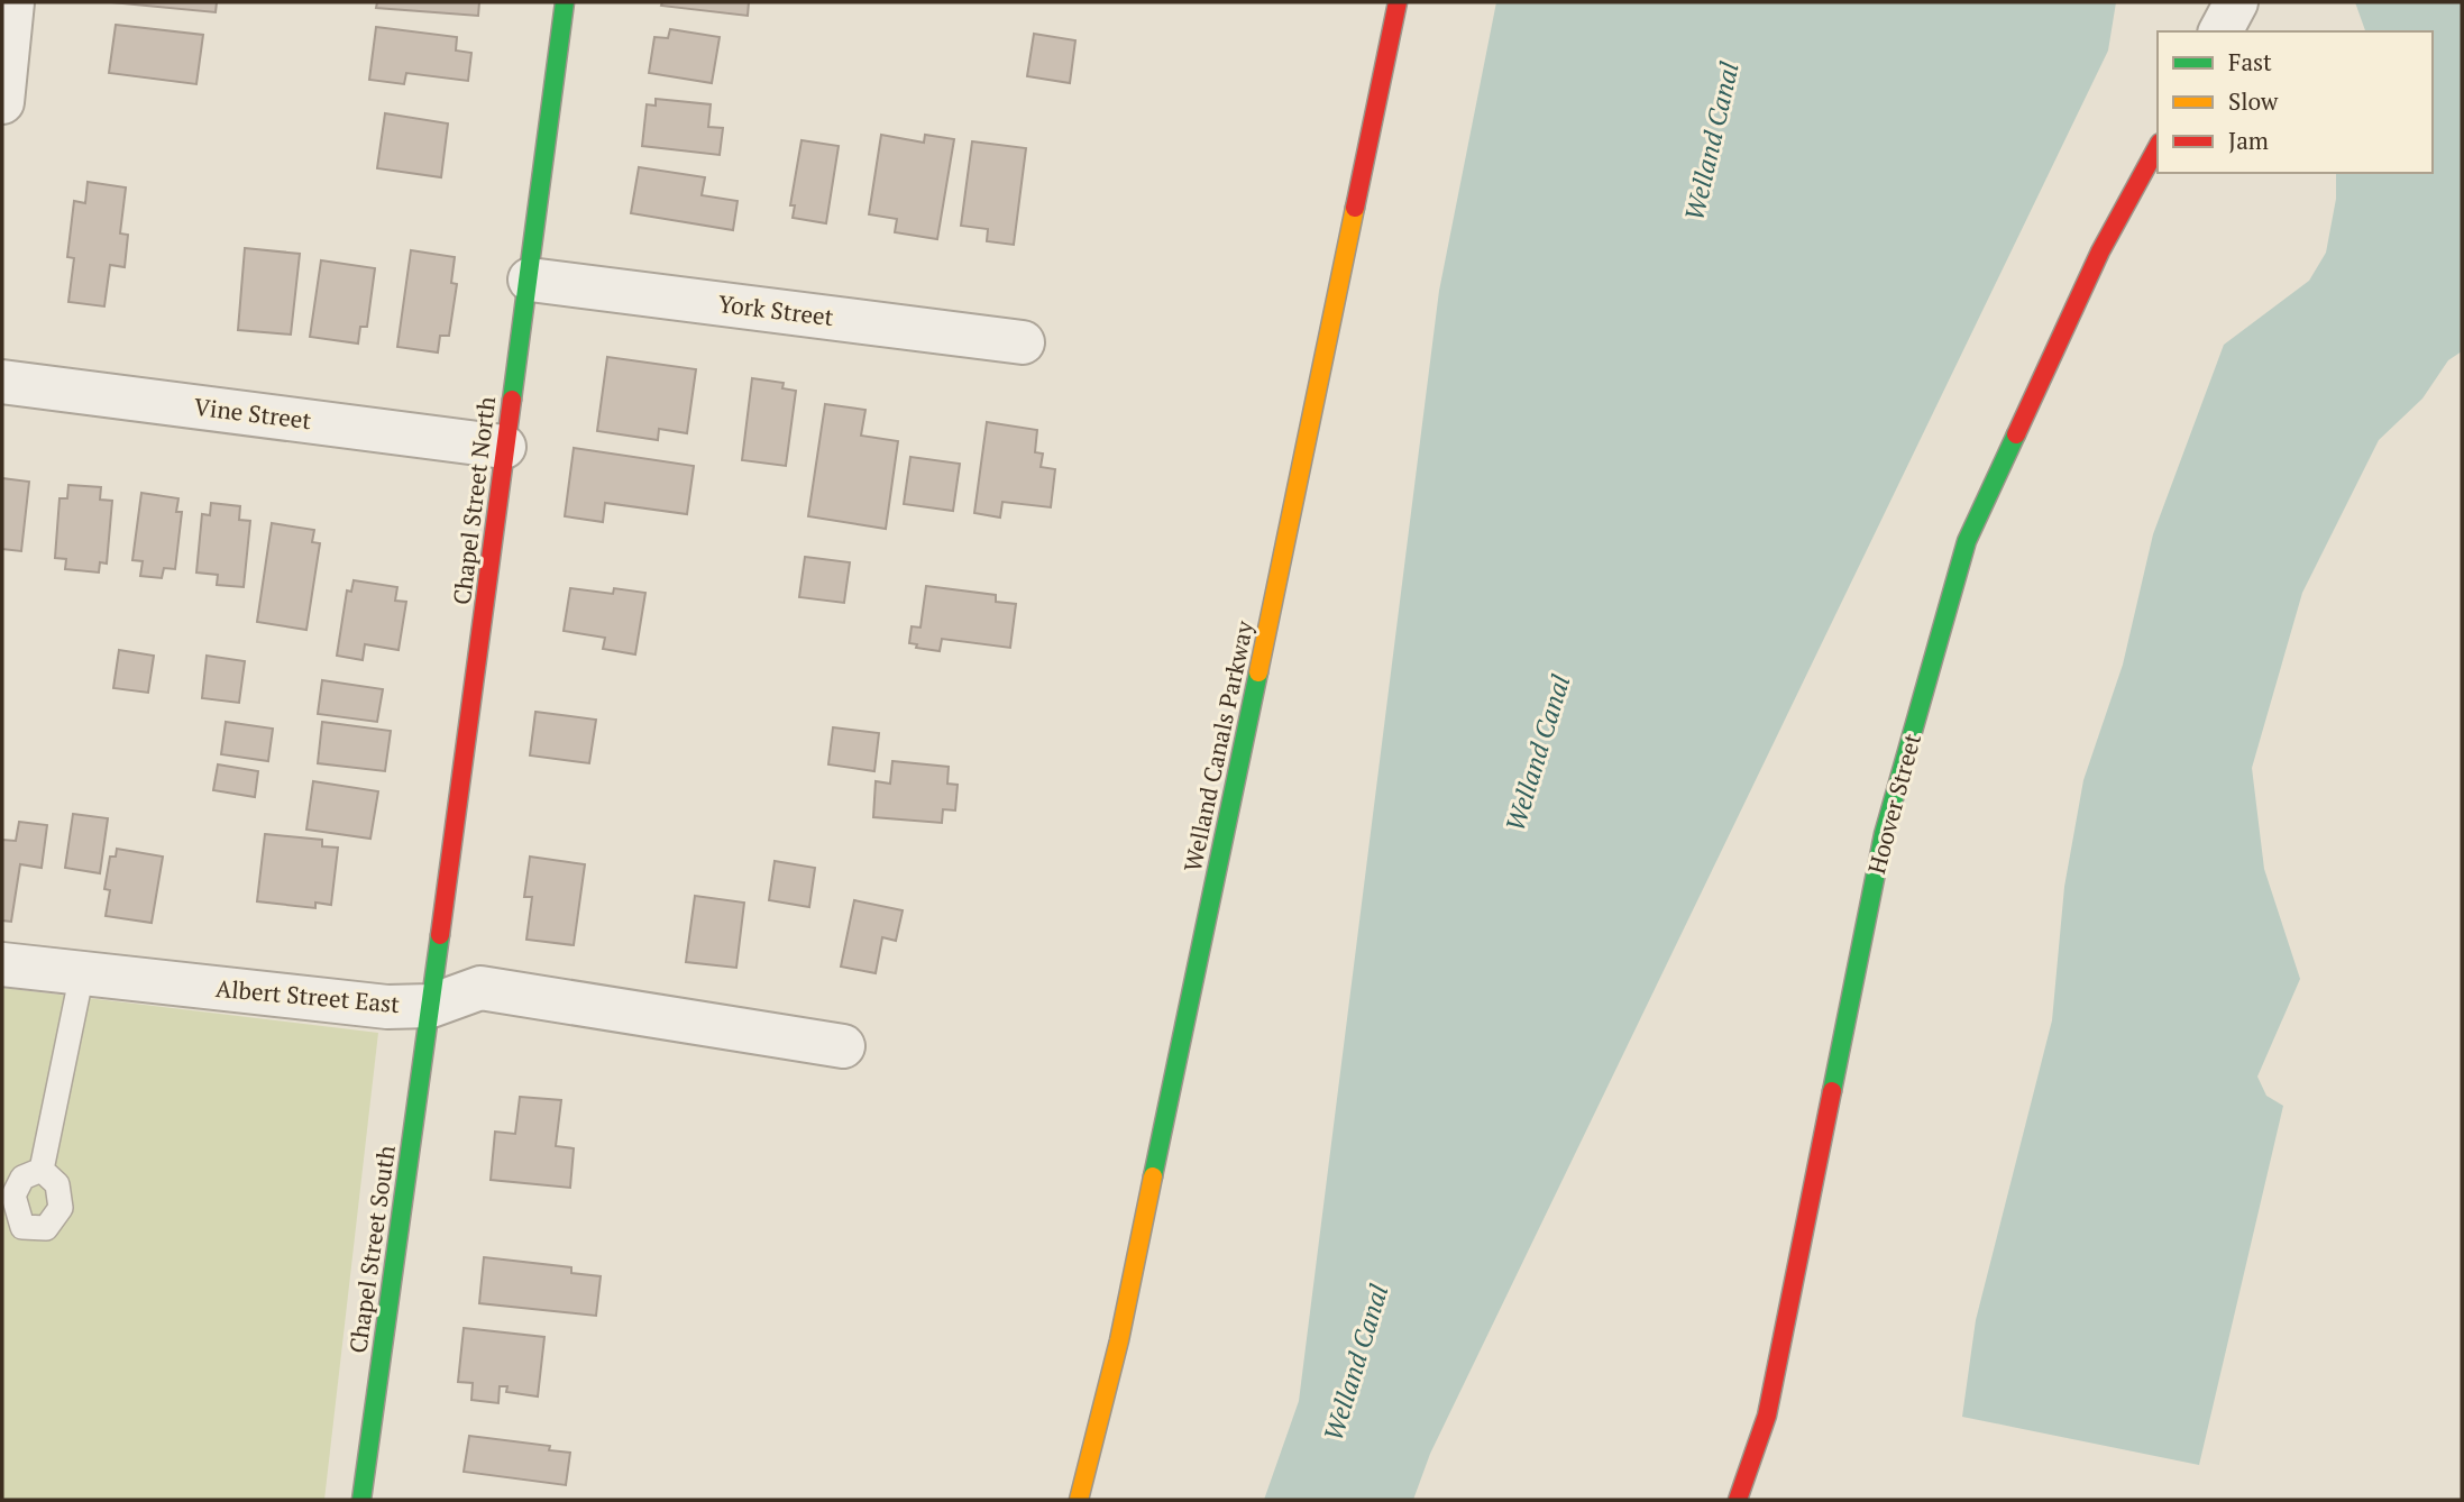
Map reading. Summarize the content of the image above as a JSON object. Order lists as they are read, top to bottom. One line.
{"streets":{"street":["York Street","Vine Street","Chapel Street North","Welland Canals Parkway","Hoover Street","Albert Street East","Chapel Street South"]},"crossings":[["York Street","Chapel Street North"],["Vine Street","Chapel Street North"],["Chapel Street North","Albert Street East"],["Chapel Street North","Chapel Street South"],["Albert Street East","Chapel Street South"]],"water":["Welland Canal"],"legend":["Fast","Slow","Jam"]}
